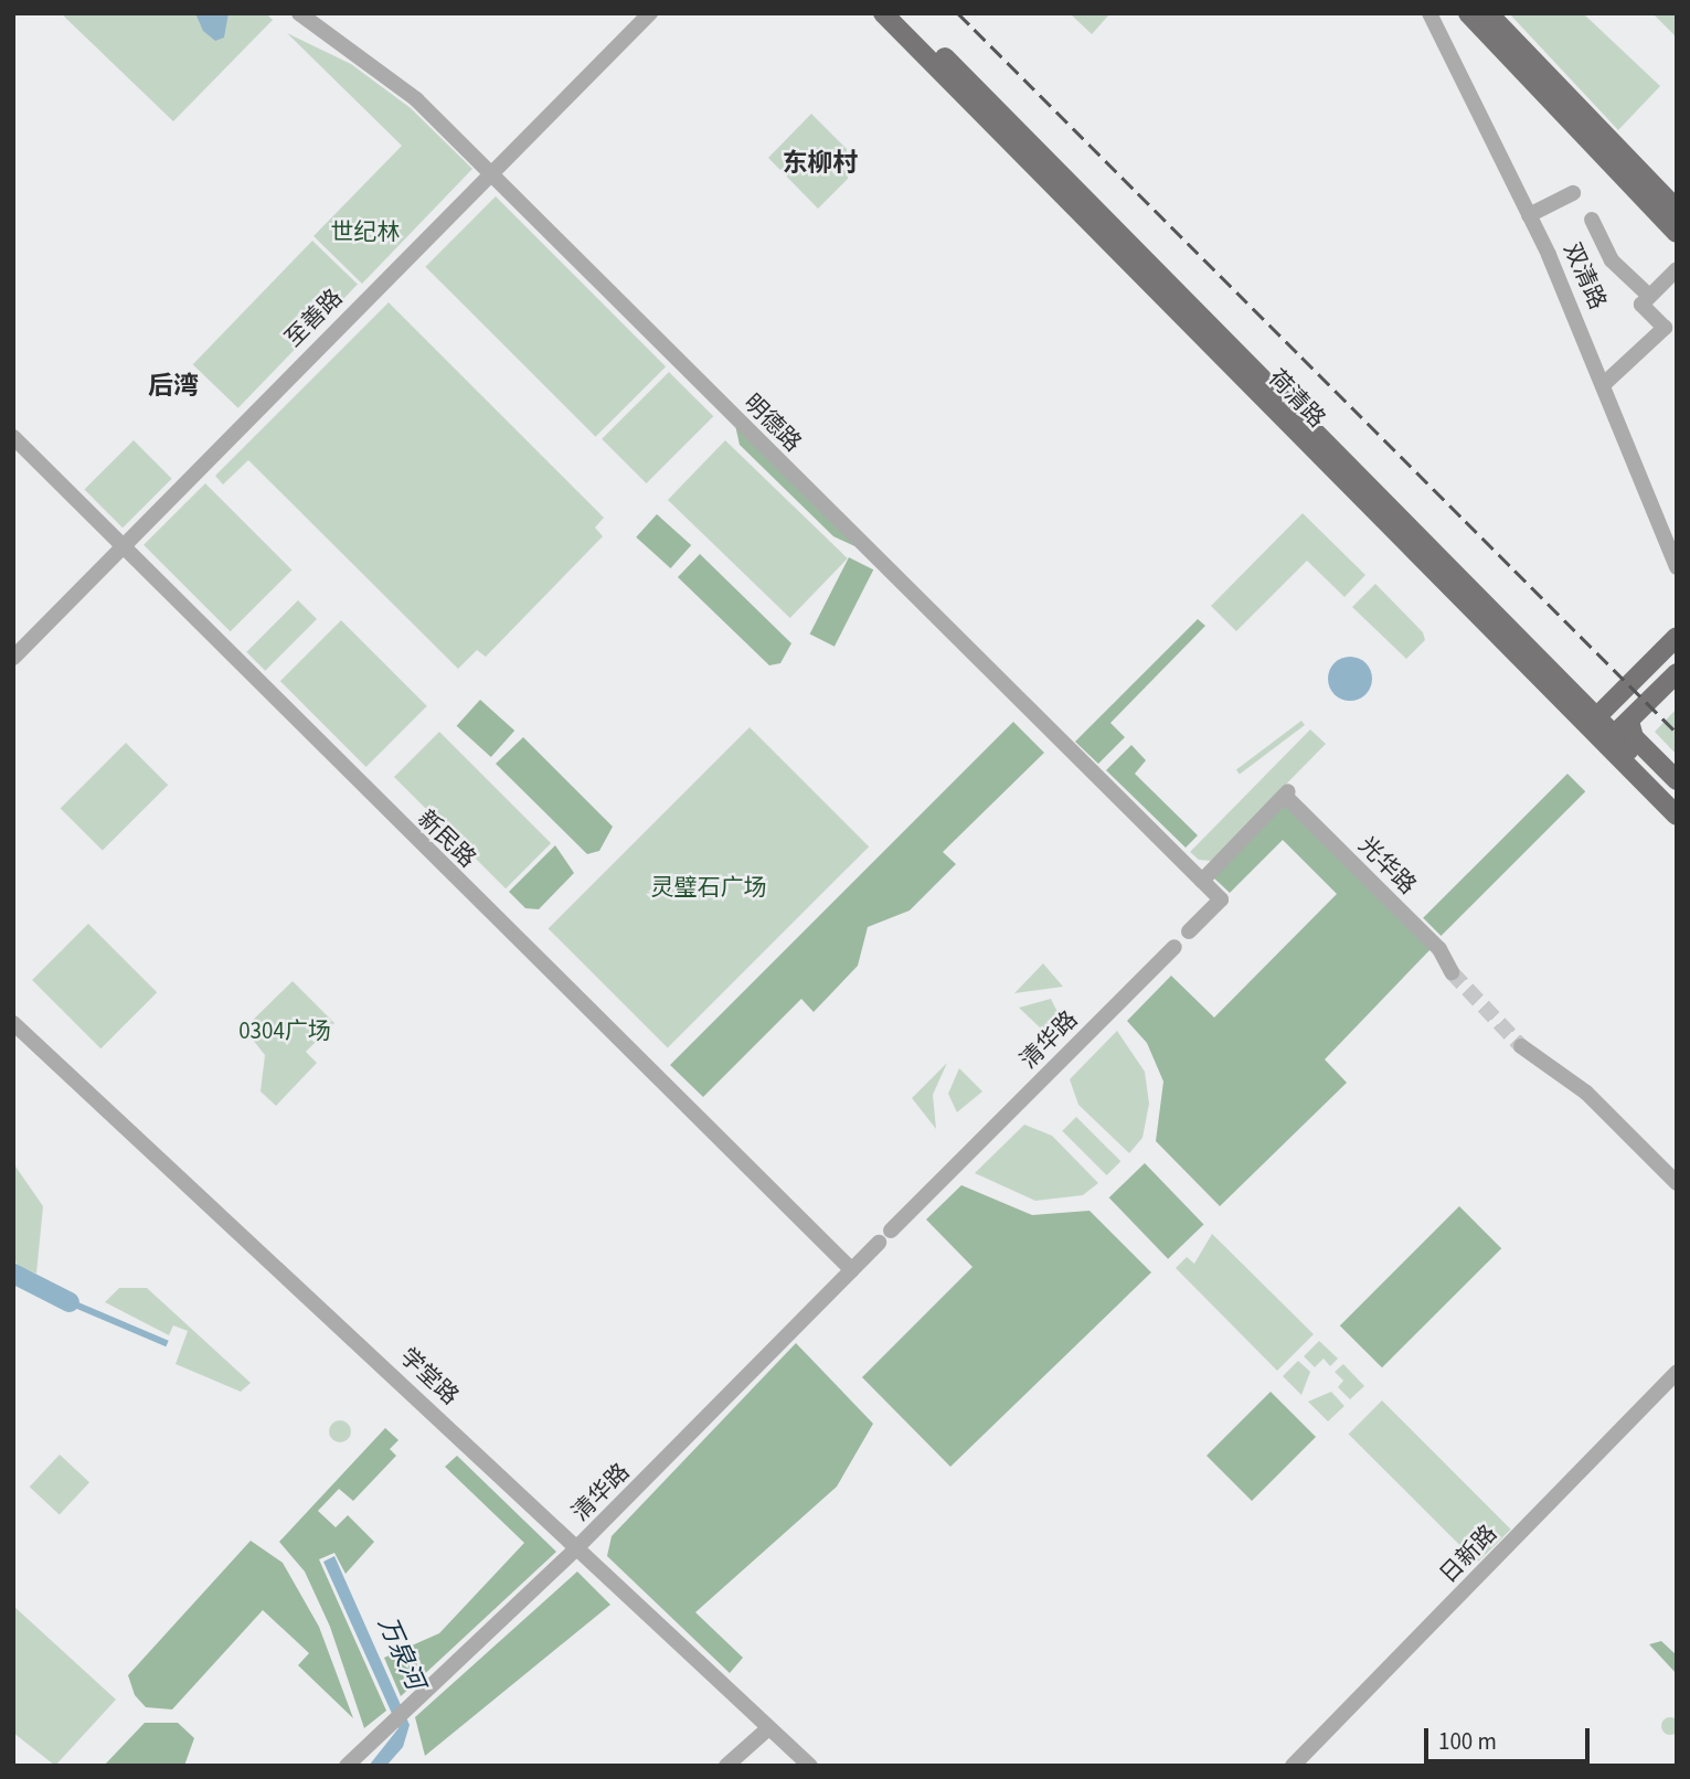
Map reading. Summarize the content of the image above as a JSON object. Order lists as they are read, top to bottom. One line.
{"streets":{"main road":["荷清路"],"street":["双清路","至善路","明德路","新民路","光华路","清华路","学堂路","日新路"]},"crossings":[["至善路","明德路"],["至善路","新民路"],["明德路","光华路"],["新民路","清华路"],["清华路","学堂路"]],"districts":["东柳村","后湾"],"water":["万泉河"],"parks":["世纪林","灵璧石广场","0304广场"],"scale_bar":"100 m"}
